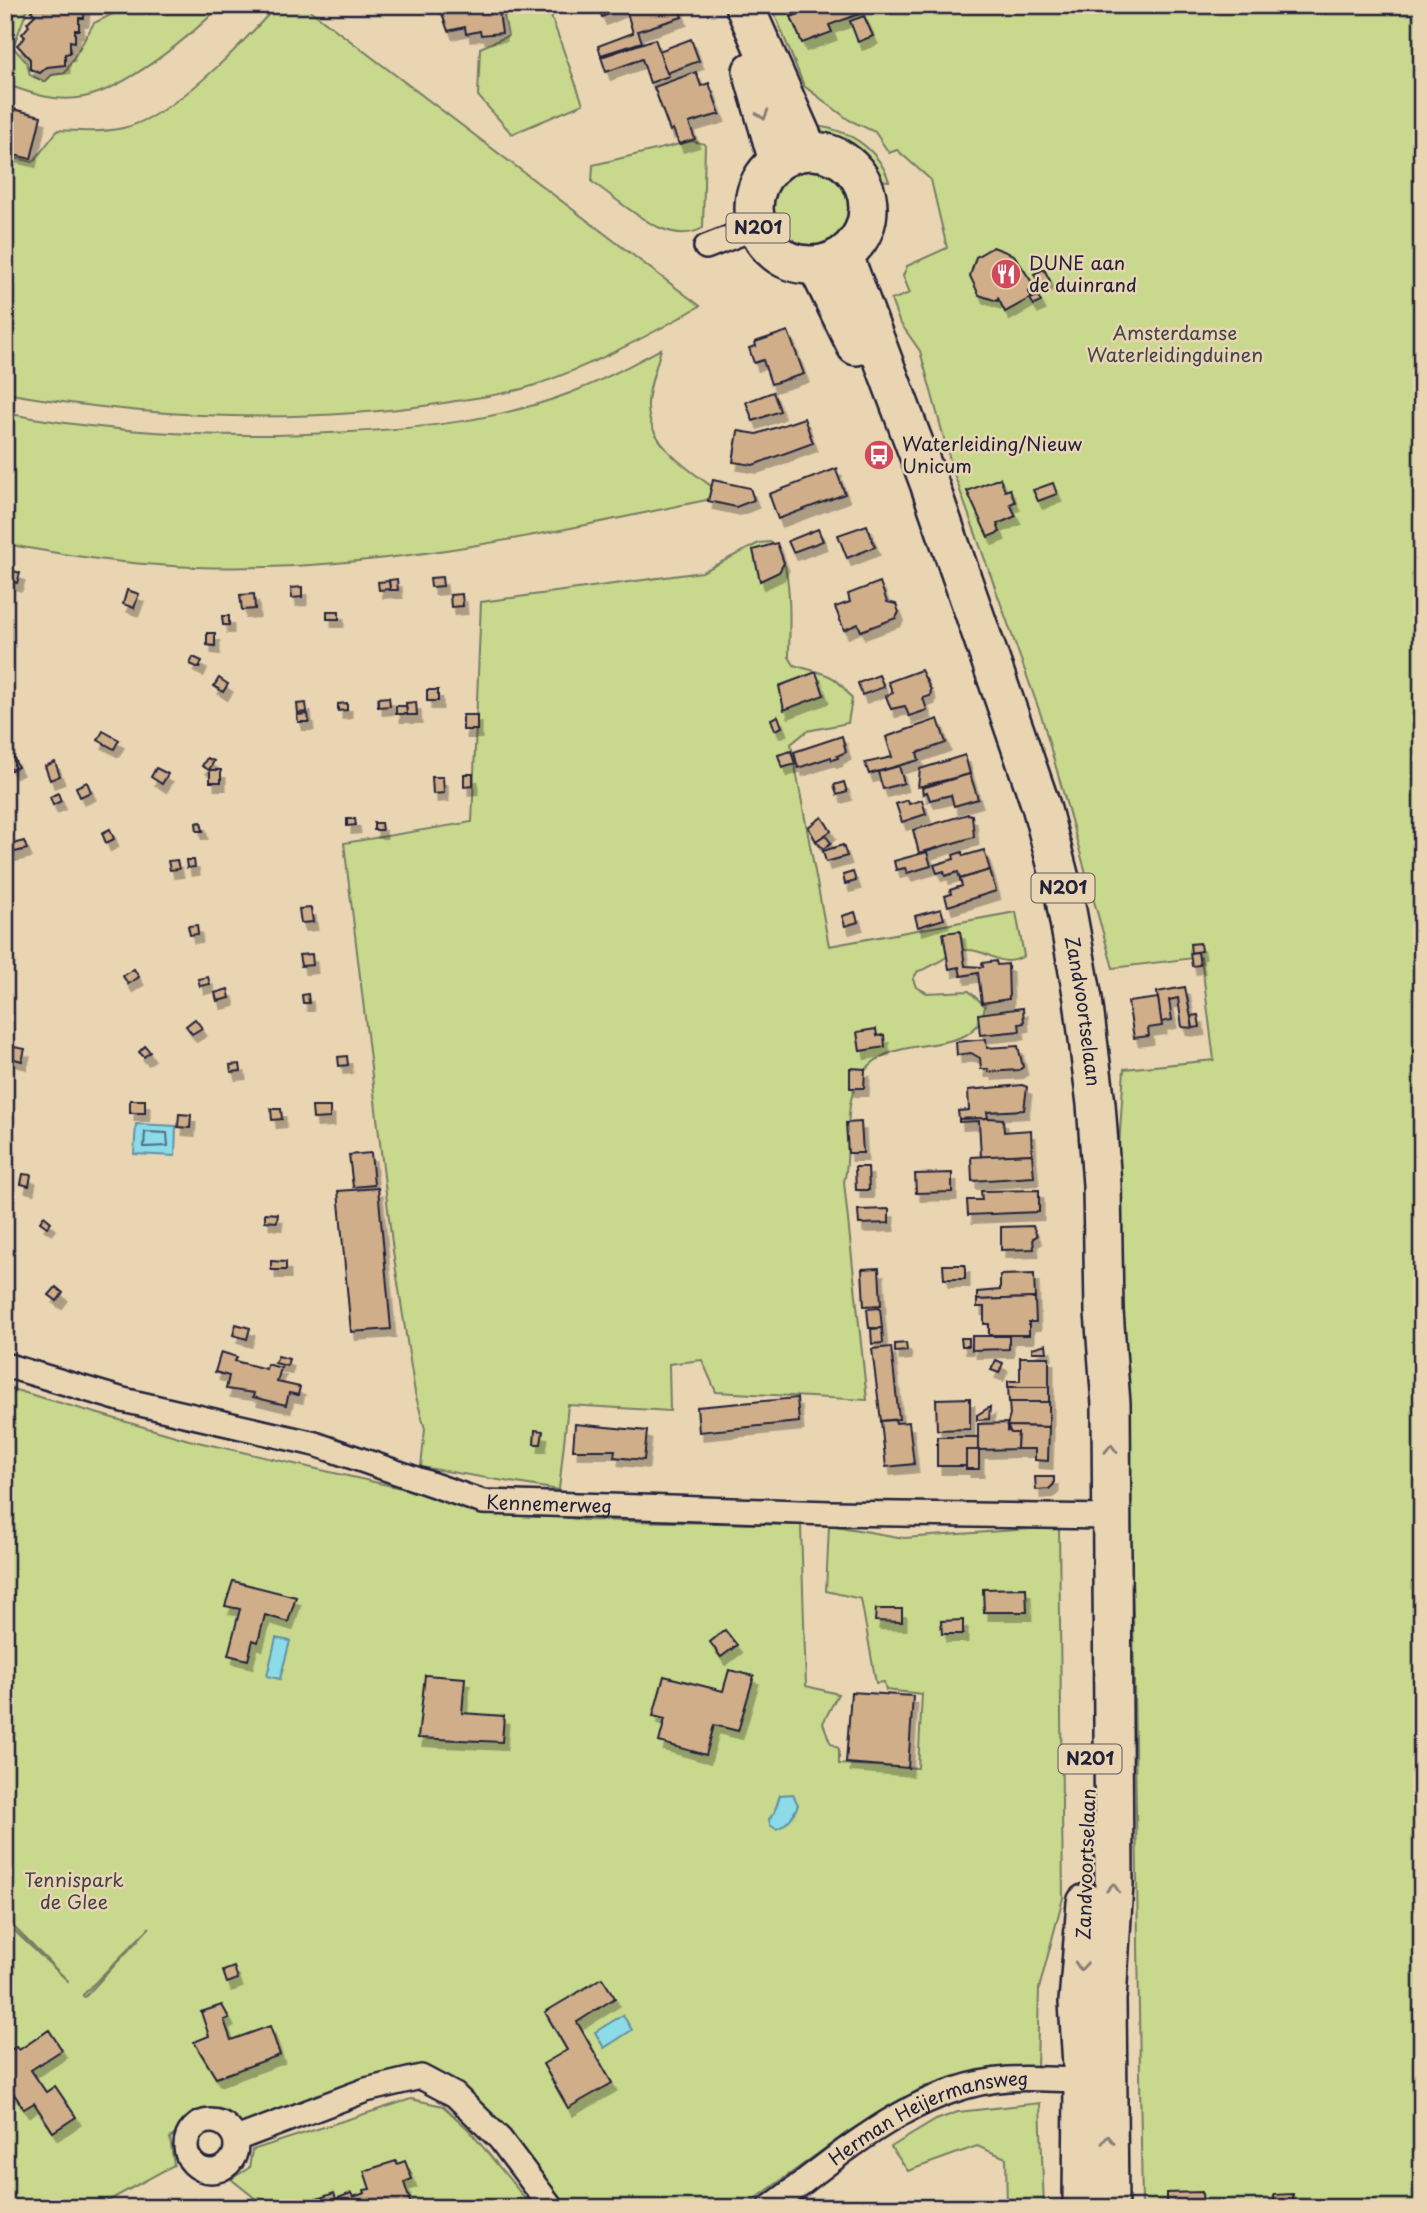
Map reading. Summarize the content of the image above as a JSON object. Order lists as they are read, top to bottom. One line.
{"streets":{"main road":["N201","Zandvoortselaan"],"street":["Kennemerweg","Herman Heijermansweg"]},"crossings":[["N201","Zandvoortselaan"],["Zandvoortselaan","Kennemerweg"],["Zandvoortselaan","Herman Heijermansweg"]],"parks":["Amsterdamse Waterleidingduinen","Tennispark de Glee"],"places":{"restaurant":["DUNE aan de duinrand"],"bus stop":["Waterleiding/Nieuw Unicum"]}}
